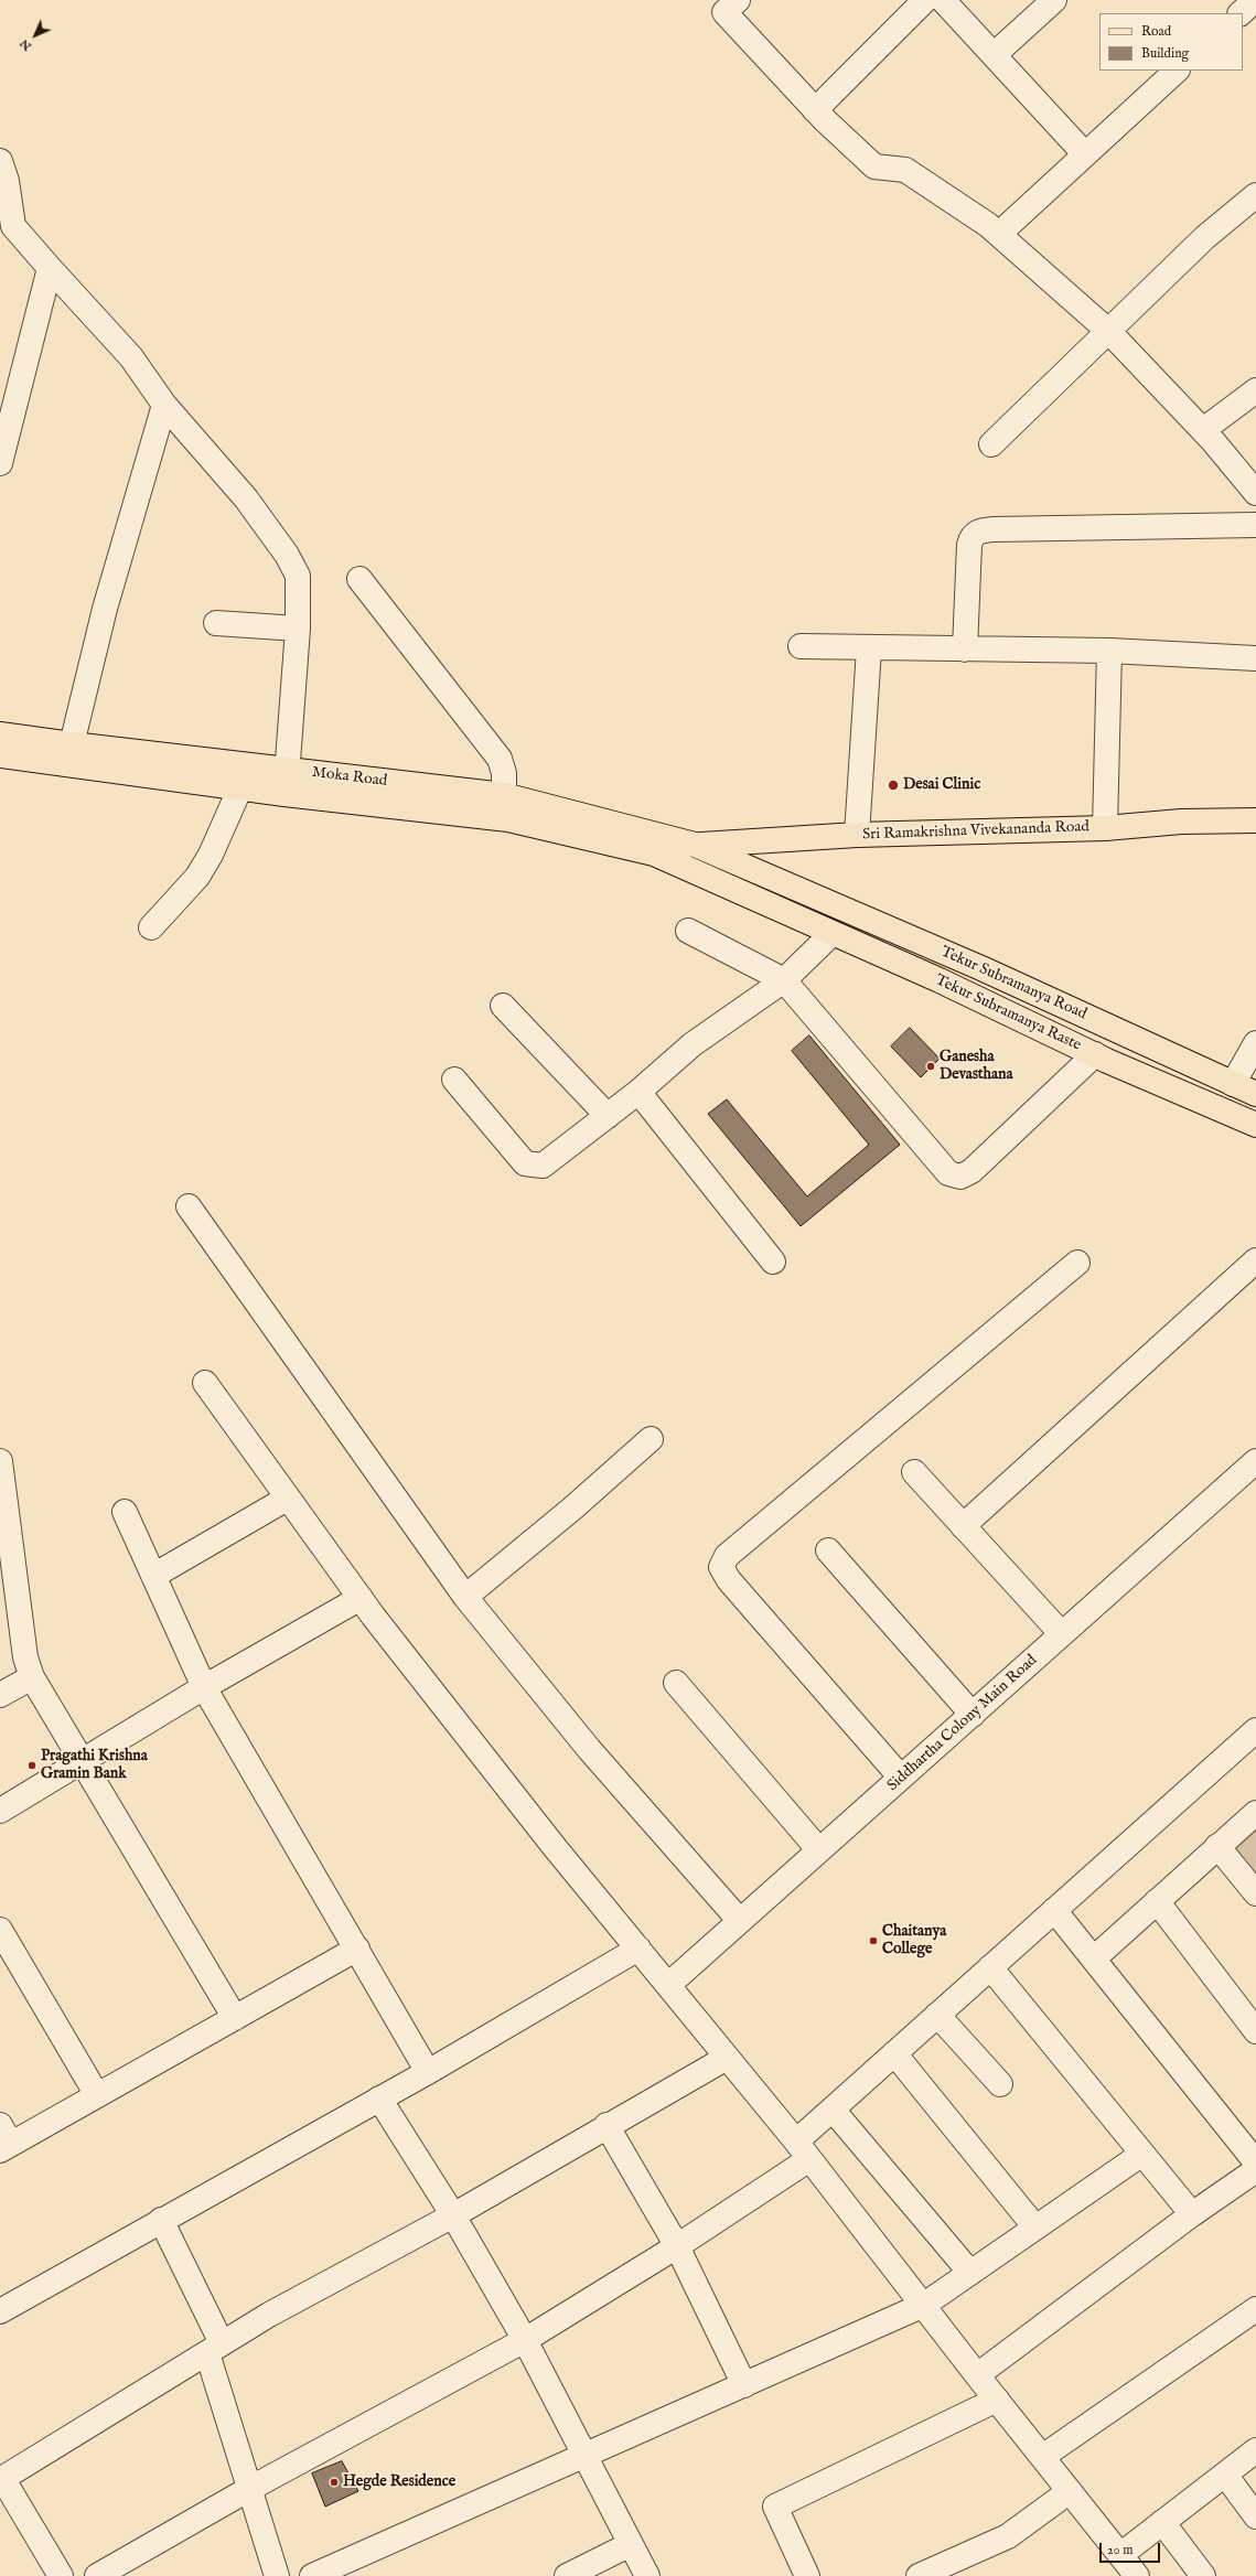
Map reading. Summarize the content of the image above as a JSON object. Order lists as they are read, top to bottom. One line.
{"streets":{"main road":["Moka Road","Sri Ramakrishna Vivekananda Road","Tekur Subramanya Road","Tekur Subramanya Raste"],"street":["Siddhartha Colony Main Road"]},"crossings":[["Moka Road","Sri Ramakrishna Vivekananda Road"],["Moka Road","Tekur Subramanya Road"],["Moka Road","Tekur Subramanya Raste"],["Sri Ramakrishna Vivekananda Road","Tekur Subramanya Road"]],"places":["Desai Clinic","Ganesha Devasthana","Pragathi Krishna Gramin Bank","Chaitanya College","Hegde Residence"],"legend":["Road","Building"],"scale_bar":"20 m","north":"bottom left"}
